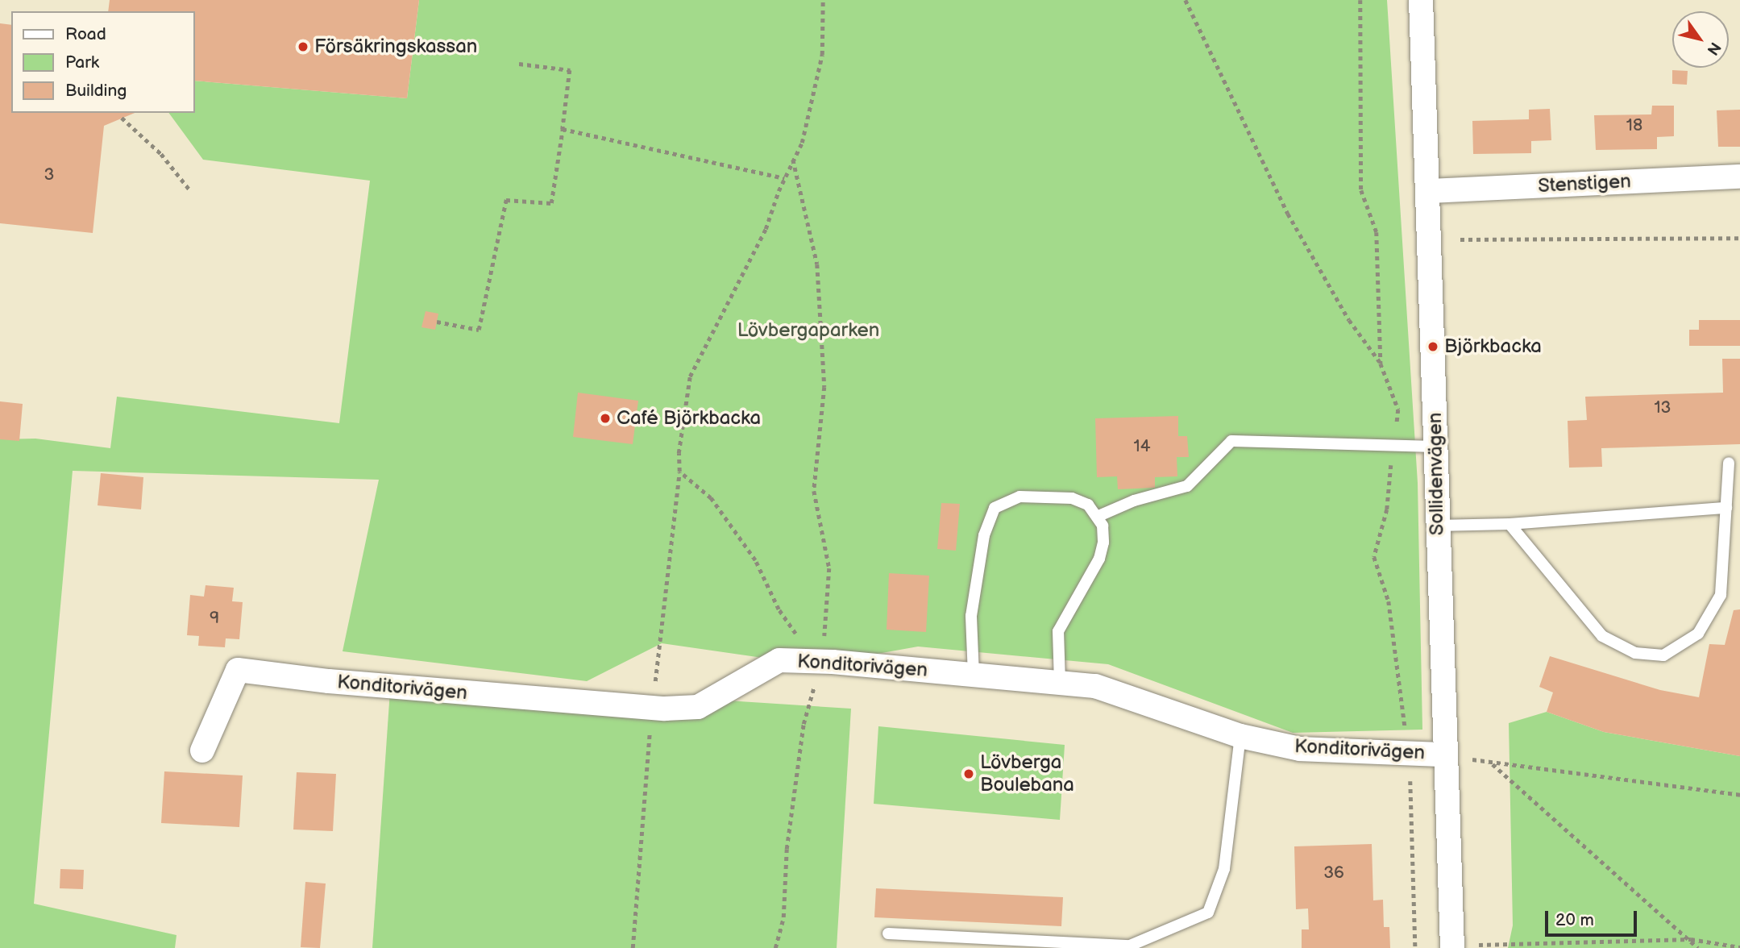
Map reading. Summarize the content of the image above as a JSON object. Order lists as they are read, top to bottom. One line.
{"streets":{"street":["Stenstigen","Sollidenvägen","Konditorivägen"]},"crossings":[["Stenstigen","Sollidenvägen"],["Sollidenvägen","Konditorivägen"]],"parks":["Lövbergaparken"],"places":["Försäkringskassan","Björkbacka","Café Björkbacka","Lövberga Boulebana"],"house_numbers":["18","3","13","14","9","36"],"legend":["Road","Park","Building"],"scale_bar":"20 m","north":"bottom right"}
